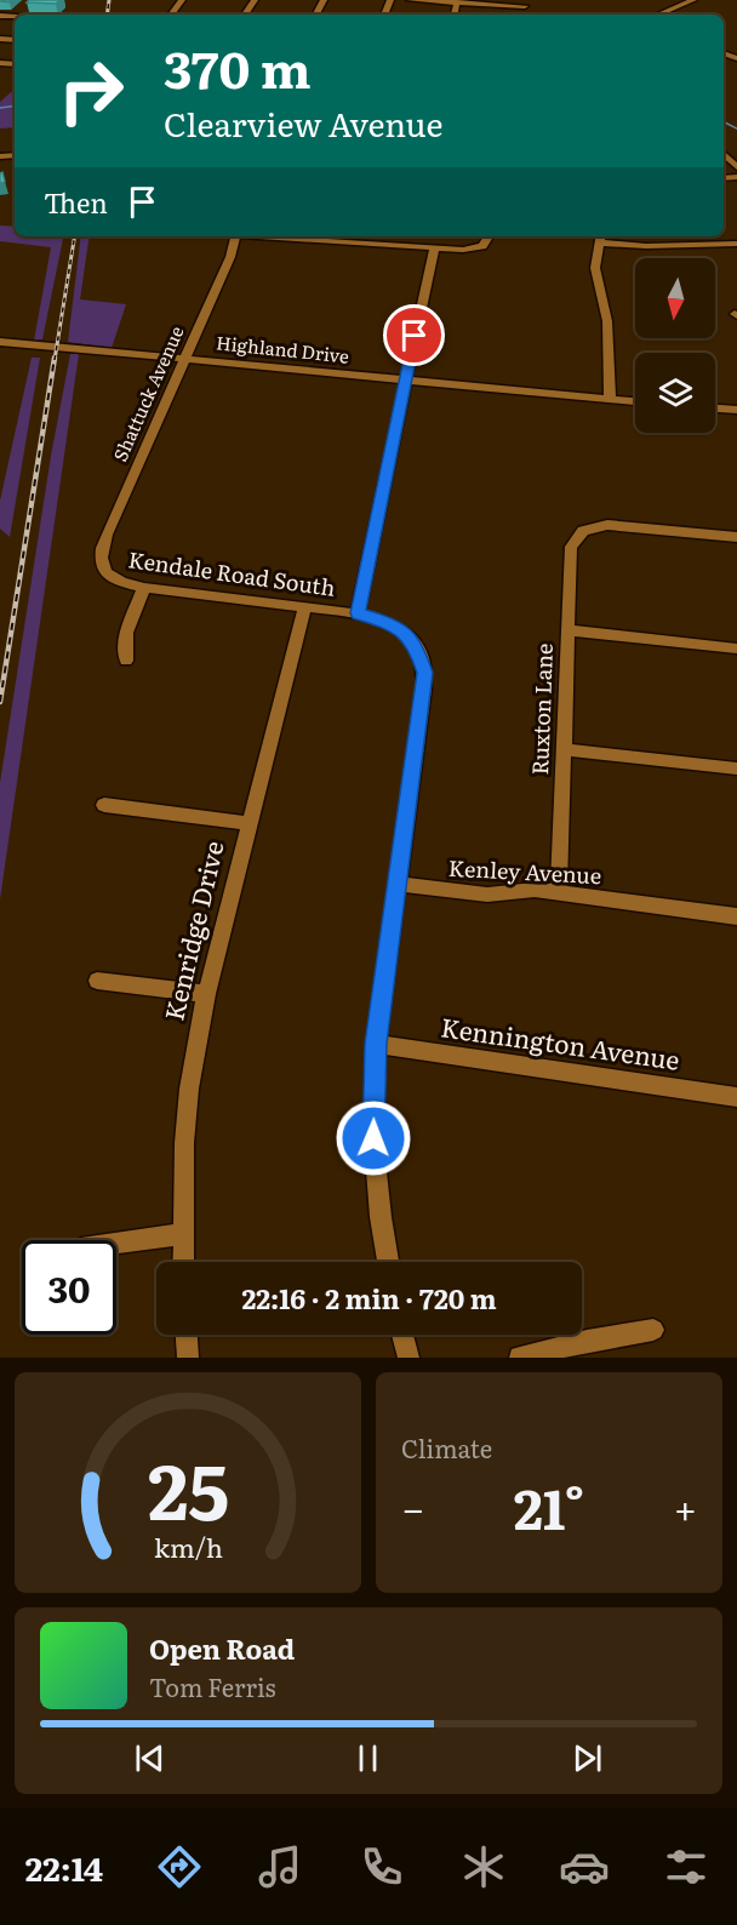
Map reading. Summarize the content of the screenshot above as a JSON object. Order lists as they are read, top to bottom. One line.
{"streets":{"street":["Highland Drive","Shattuck Avenue","Kendale Road South","Ruxton Lane","Kenley Avenue","Kenridge Drive","Kennington Avenue"]},"crossings":[["Highland Drive","Shattuck Avenue"],["Shattuck Avenue","Kendale Road South"],["Kendale Road South","Kenley Avenue"],["Kendale Road South","Kenridge Drive"],["Kendale Road South","Kennington Avenue"],["Ruxton Lane","Kenley Avenue"]],"north":"bottom","page":{"turn":["370 m","Clearview Avenue"],"then":"Then","limit":"30","trip":"22:16 · 2 min · 720 m","tile":"Climate","heat":["−","21°","+"],"song":["Open Road","Tom Ferris"],"tabs":"22:14","gauge":["25","km/h"]}}
